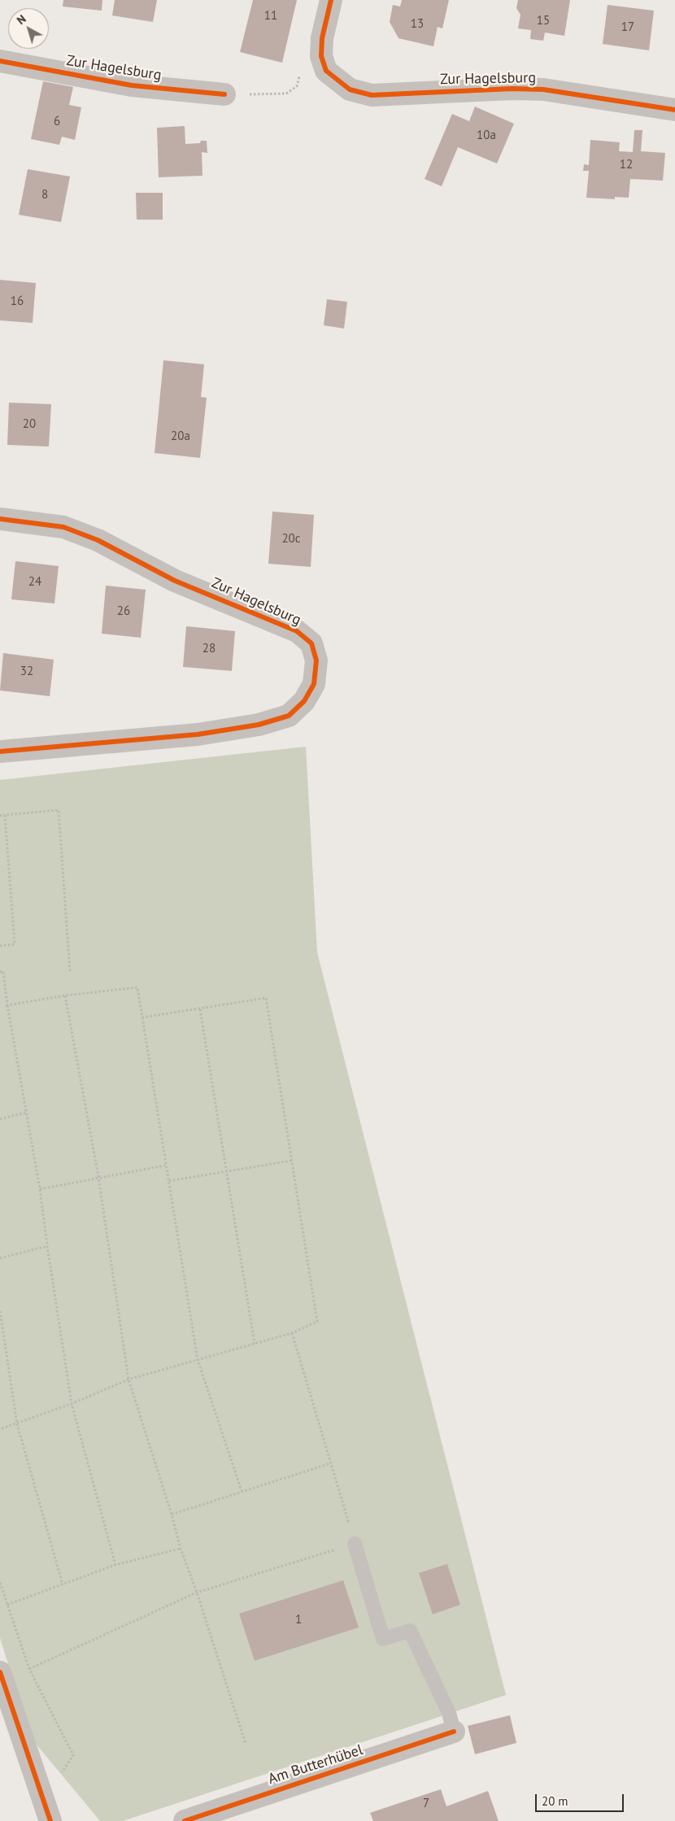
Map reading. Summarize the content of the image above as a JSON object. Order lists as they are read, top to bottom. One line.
{"streets":{"street":["Zur Hagelsburg","Am Butterhübel"]},"house_numbers":["11","15","13","17","6","10a","12","8","16","20","20a","20c","24","26","28","32","1","7"],"scale_bar":"20 m","north":"top left"}
